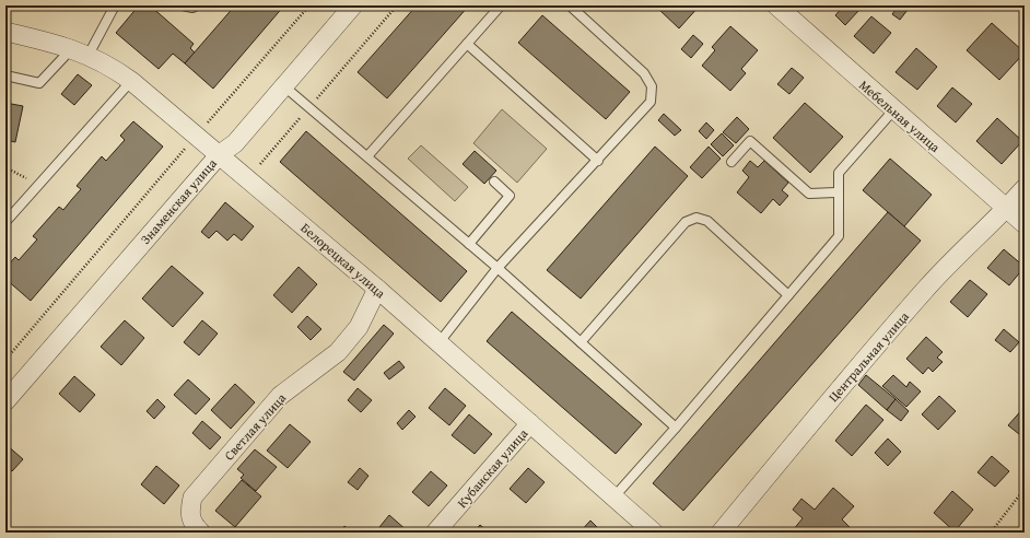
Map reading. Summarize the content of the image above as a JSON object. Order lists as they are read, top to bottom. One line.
{"streets":{"street":["Мебельная улица","Знаменская улица","Белорецкая улица","Центральная улица","Светлая улица","Кубанская улица"]},"crossings":[["Мебельная улица","Центральная улица"],["Знаменская улица","Белорецкая улица"],["Белорецкая улица","Светлая улица"],["Белорецкая улица","Кубанская улица"]]}
